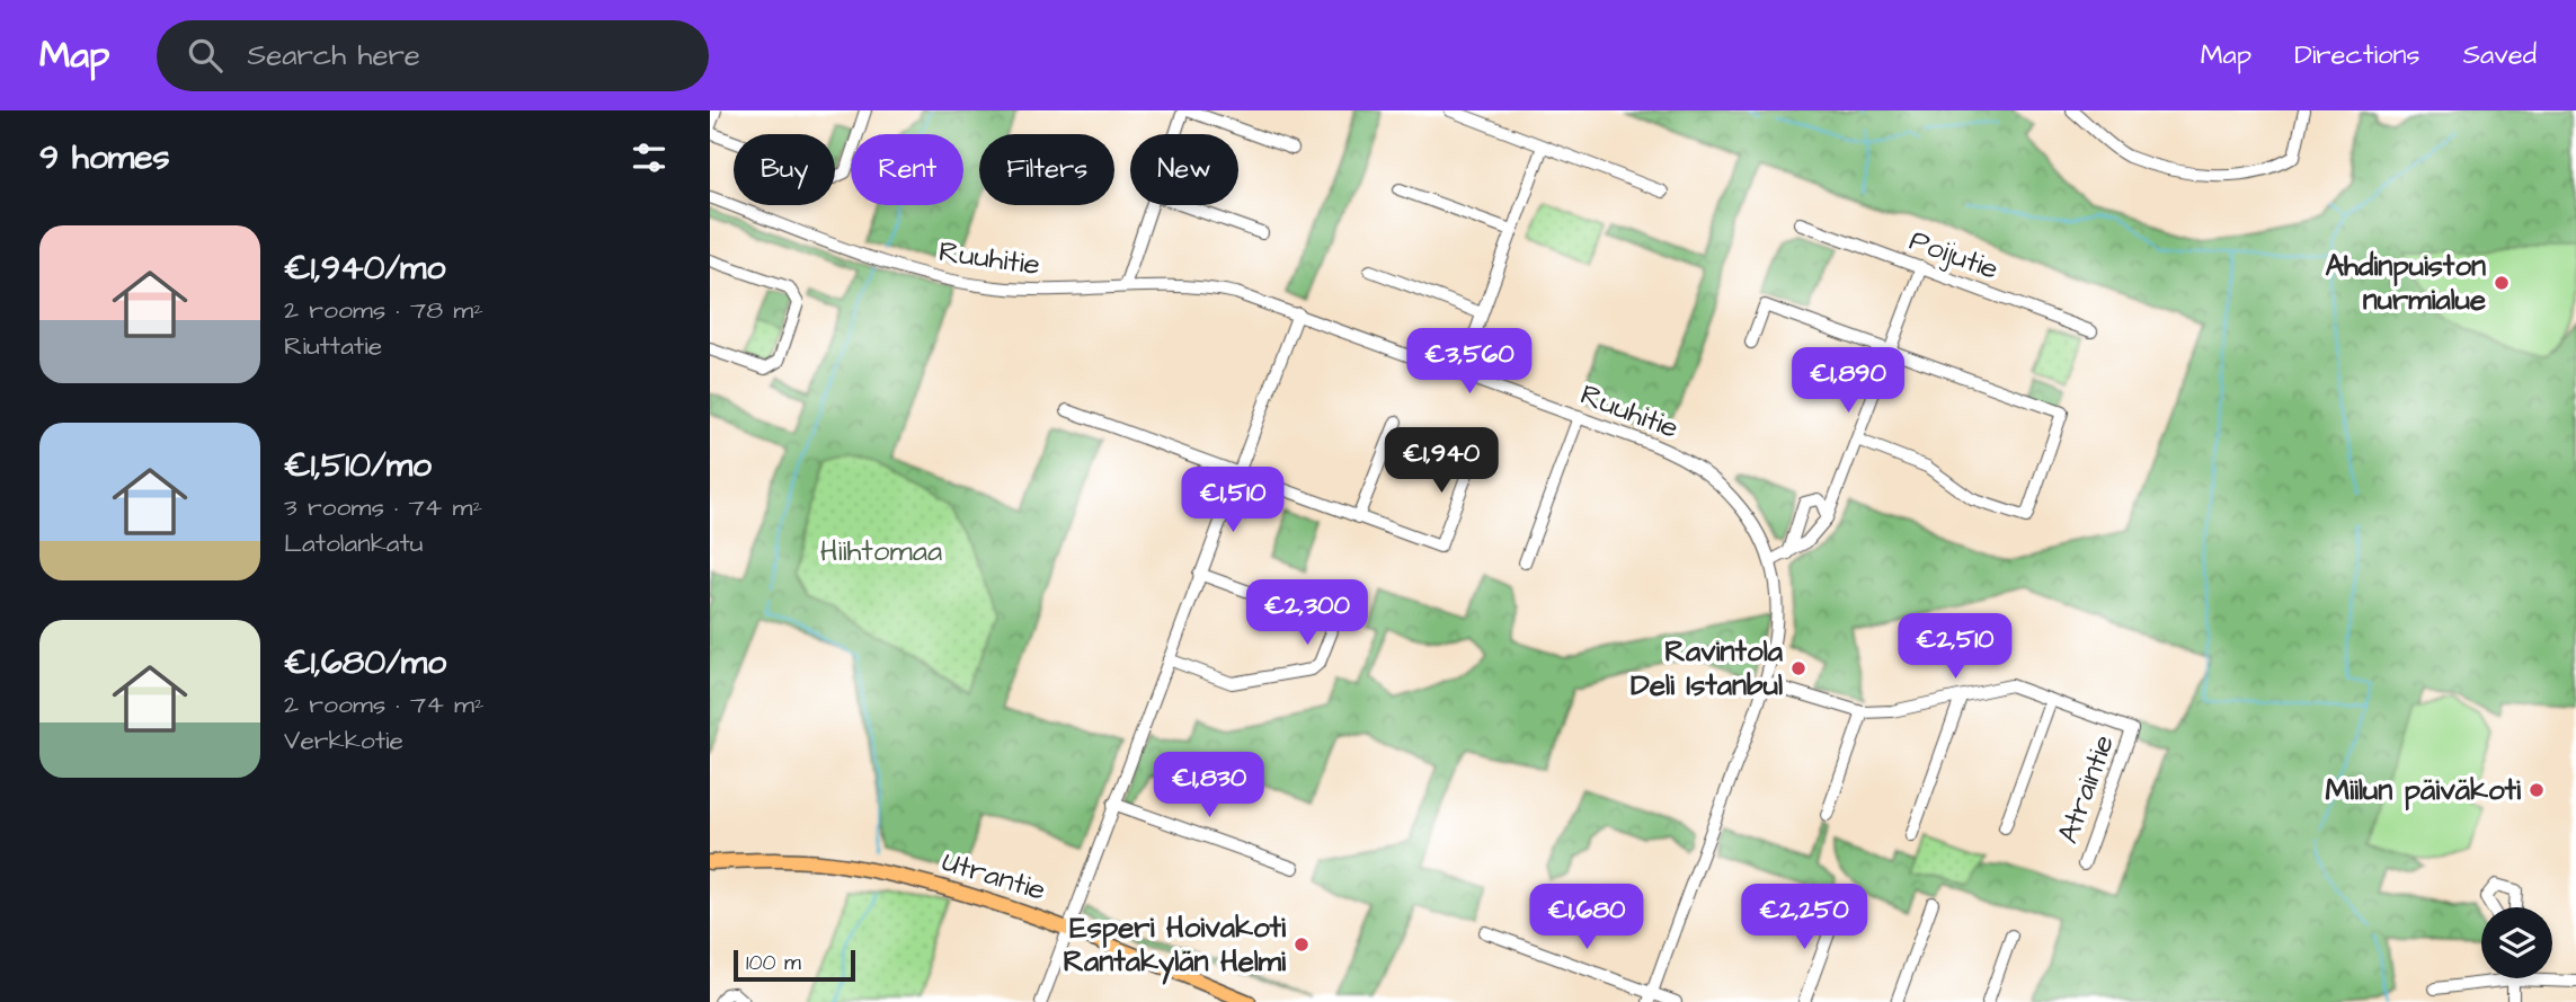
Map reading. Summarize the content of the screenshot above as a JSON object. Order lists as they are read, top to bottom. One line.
{"streets":{"main road":["Utrantie"],"street":["Poijutie","Ruuhitie","Atraintie"]},"parks":["Hiihtomaa"],"places":["Ahdinpuiston nurmialue","Ravintola Deli Istanbul","Miilun päiväkoti","Esperi Hoivakoti Rantakylän Helmi"],"scale_bar":"100 m","page":{"header":"Map","search":"Search here","nav":["Map","Directions","Saved"],"heading":"9 homes","chip":["Buy","Rent","Filters","New"],"list":[{"name":"€1,940/mo","note":"2 rooms · 78 m² · Riuttatie"},{"name":"€1,510/mo","note":"3 rooms · 74 m² · Latolankatu"},{"name":"€1,680/mo","note":"2 rooms · 74 m² · Verkkotie"}],"price":["€3,560","€1,890","€1,940","€1,510","€2,300","€2,510","€1,830","€1,680","€2,250"],"scale":"100 m"}}
